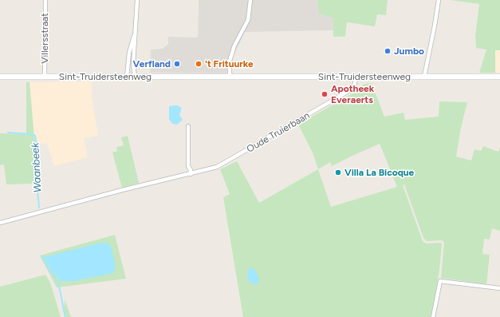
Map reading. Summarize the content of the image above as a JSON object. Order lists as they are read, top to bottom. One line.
{"streets":{"main road":["Sint-Truidersteenweg"],"street":["Villersstraat","Oude Truierbaan"]},"crossings":[["Villersstraat","Sint-Truidersteenweg"],["Sint-Truidersteenweg","Oude Truierbaan"]],"water":["Waanbeek"],"places":["Jumbo","Verfland","'t Frituurke","Apotheek Everaerts","Villa La Bicoque"]}
